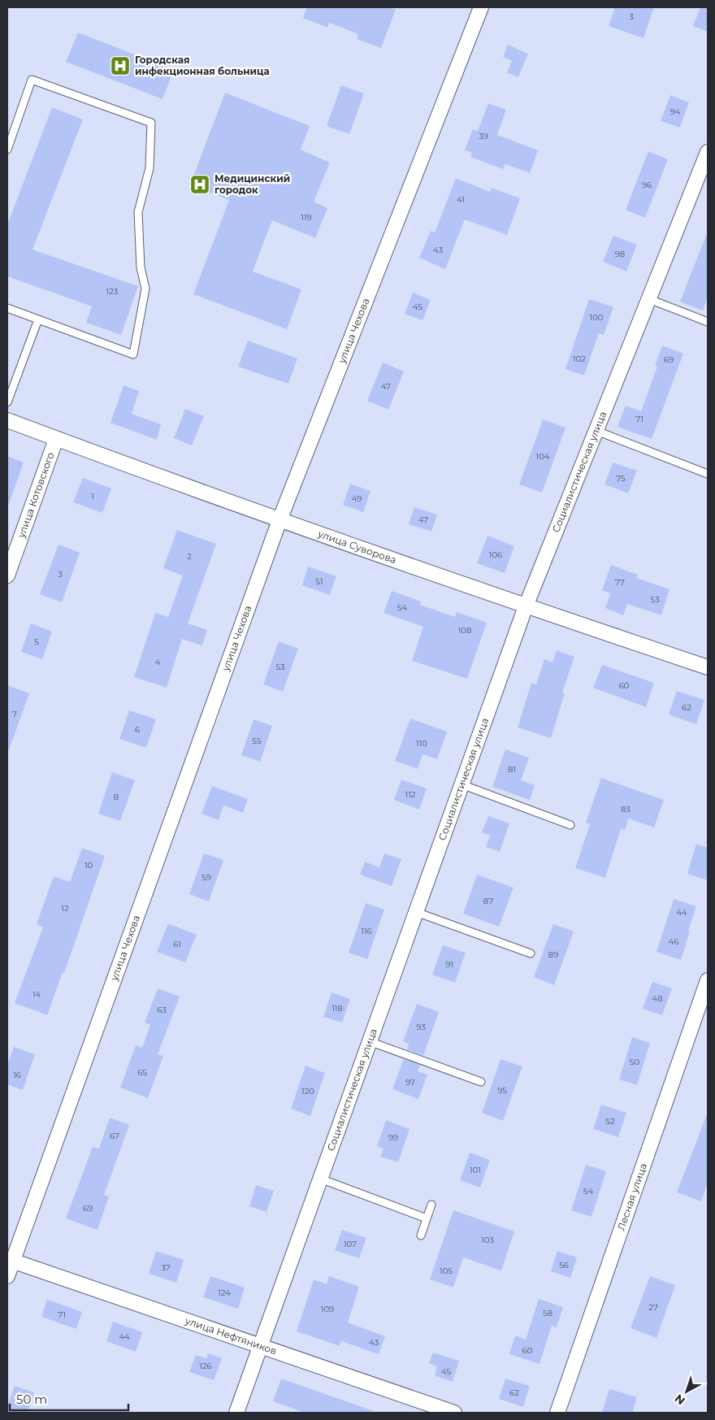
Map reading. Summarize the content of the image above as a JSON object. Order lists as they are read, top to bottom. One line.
{"streets":{"street":["улица Чехова","Социалистическая улица","улица Котовского","улица Суворова","Лесная улица","улица Нефтяников"]},"crossings":[["улица Чехова","улица Суворова"],["улица Чехова","улица Нефтяников"],["Социалистическая улица","улица Суворова"],["Социалистическая улица","улица Нефтяников"],["улица Котовского","улица Суворова"]],"places":{"hospital":["Городская инфекционная больница","Медицинский городок"]},"house_numbers":["3","94","39","96","41","119","43","98","123","45","100","102","69","47","71","104","75","1","49","47","106","2","3","51","77","53","54","108","5","4","53","60","62","7","6","55","110","81","112","8","83","10","59","87","12","44","116","46","61","89","91","14","48","118","63","93","50","65","16","97","95","120","52","67","99","101","54","69","103","107","56","37","105","124","27","109","58","71","44","43","60","126","45","62"],"scale_bar":"50 m","north":"bottom left"}
